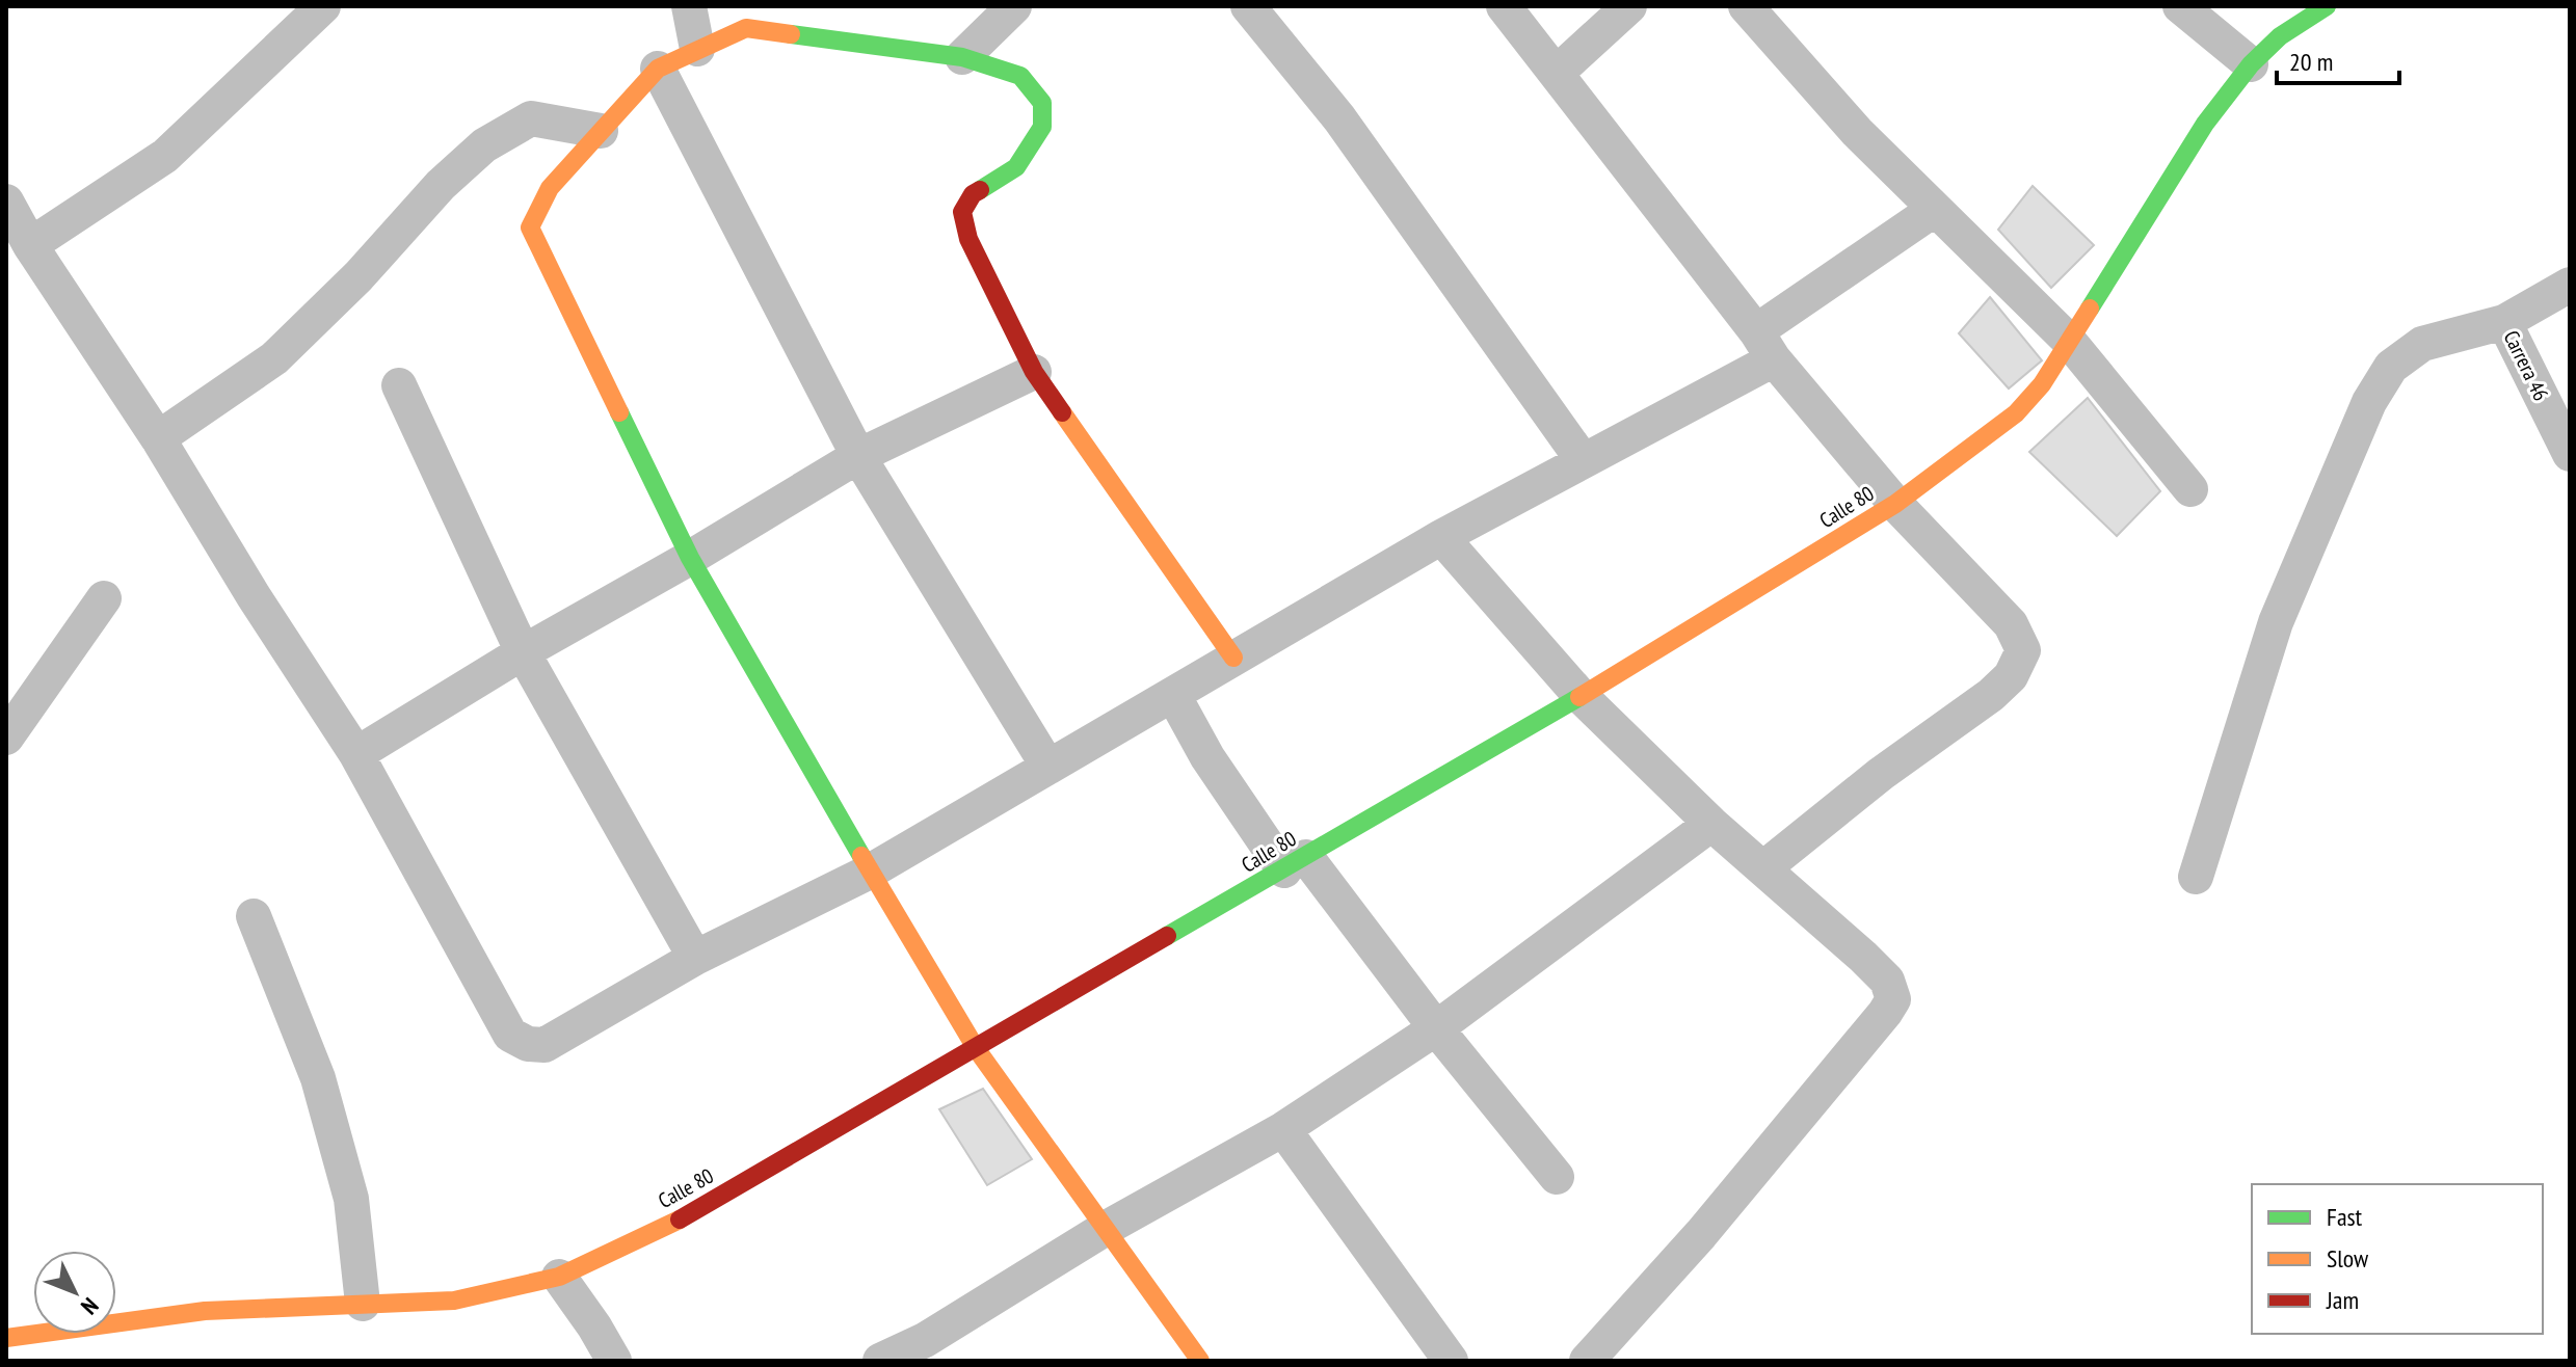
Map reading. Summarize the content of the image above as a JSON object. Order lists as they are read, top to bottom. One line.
{"streets":{"street":["Carrera 46","Calle 80"]},"legend":["Fast","Slow","Jam"],"scale_bar":"20 m","north":"bottom right"}
